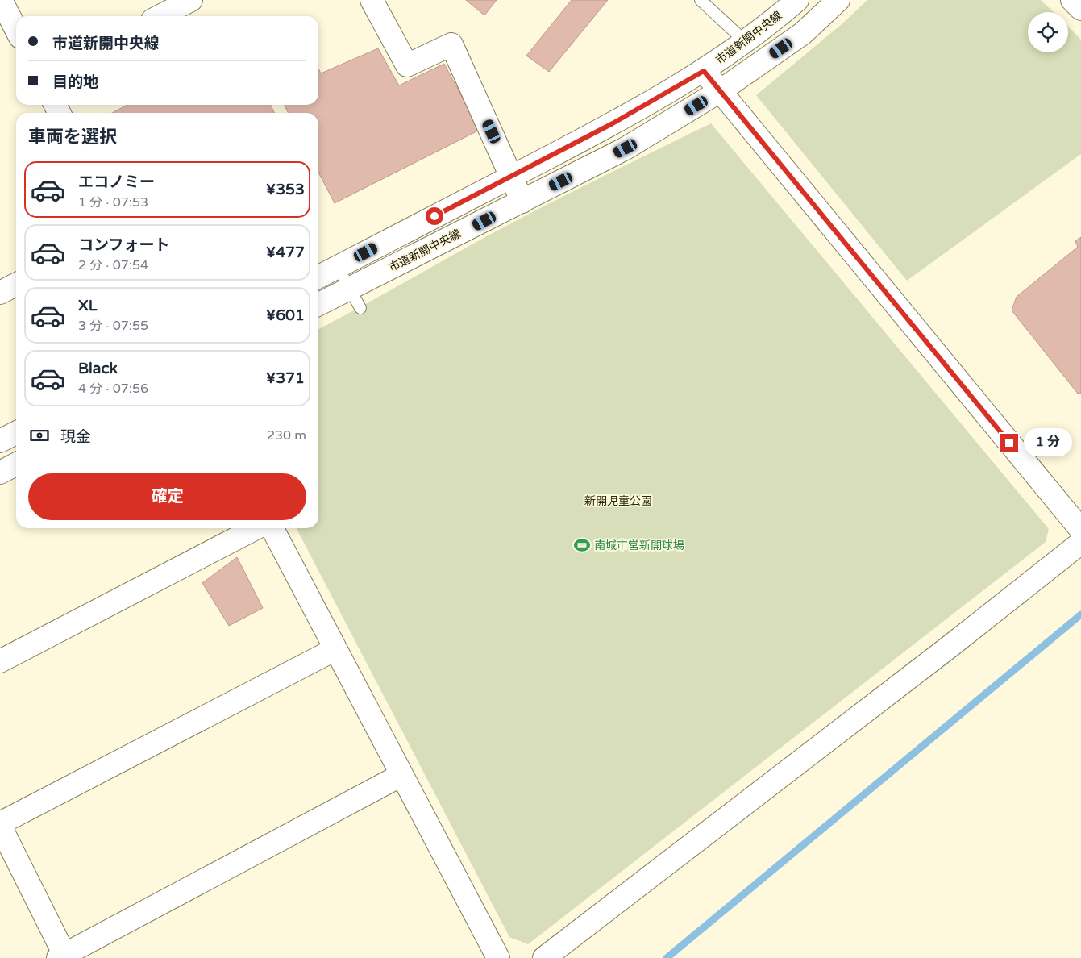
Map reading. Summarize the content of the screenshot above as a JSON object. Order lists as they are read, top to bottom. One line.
{"streets":{"street":["市道新開中央線"]},"parks":["新開児童公園"],"places":{"sports":["南城市営新開球場"]},"page":{"banner":["市道新開中央線","目的地"],"heading":"車両を選択","list":[{"name":"エコノミー","note":"1 分 · 07:53","value":"¥353"},{"name":"コンフォート","note":"2 分 · 07:54","value":"¥477"},{"name":"XL","note":"3 分 · 07:55","value":"¥601"},{"name":"Black","note":"4 分 · 07:56","value":"¥371"}],"pay":["現金","230 m"],"bubble":"1 分","buttons":"確定"}}
